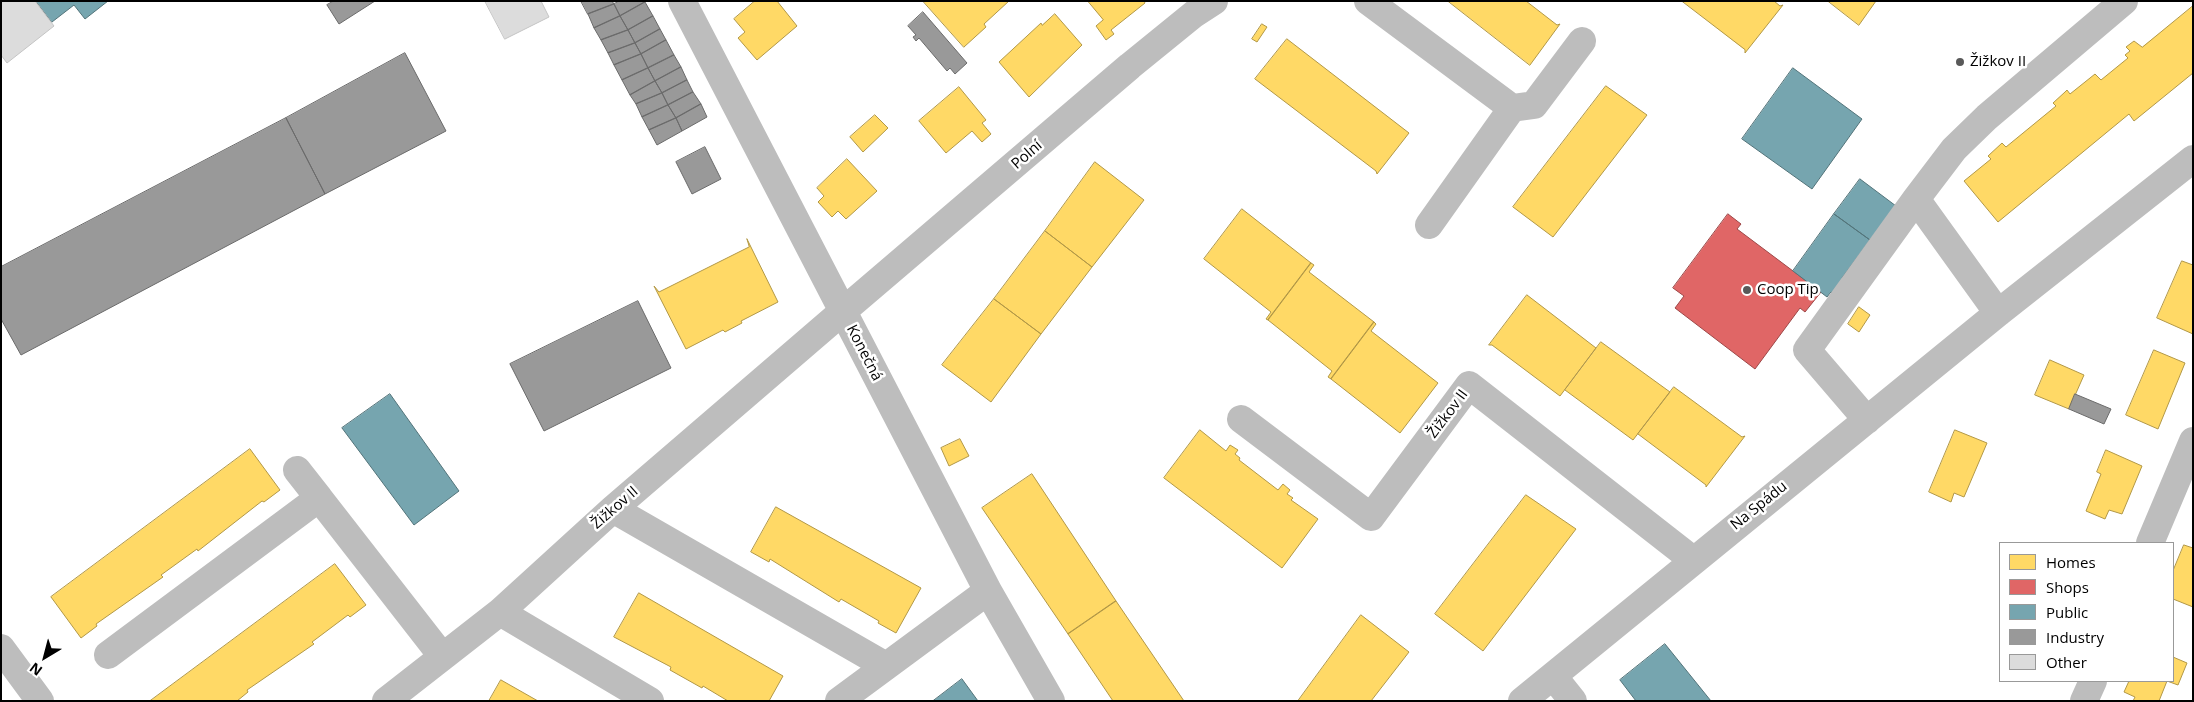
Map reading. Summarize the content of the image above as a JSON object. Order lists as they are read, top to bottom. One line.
{"streets":{"street":["Polní","Konečná","Žižkov II","Na Spádu"]},"crossings":[["Polní","Konečná"],["Polní","Žižkov II"],["Konečná","Žižkov II"],["Žižkov II","Na Spádu"]],"places":["Žižkov II","Coop Tip"],"legend":["Homes","Shops","Public","Industry","Other"],"north":"bottom left"}
